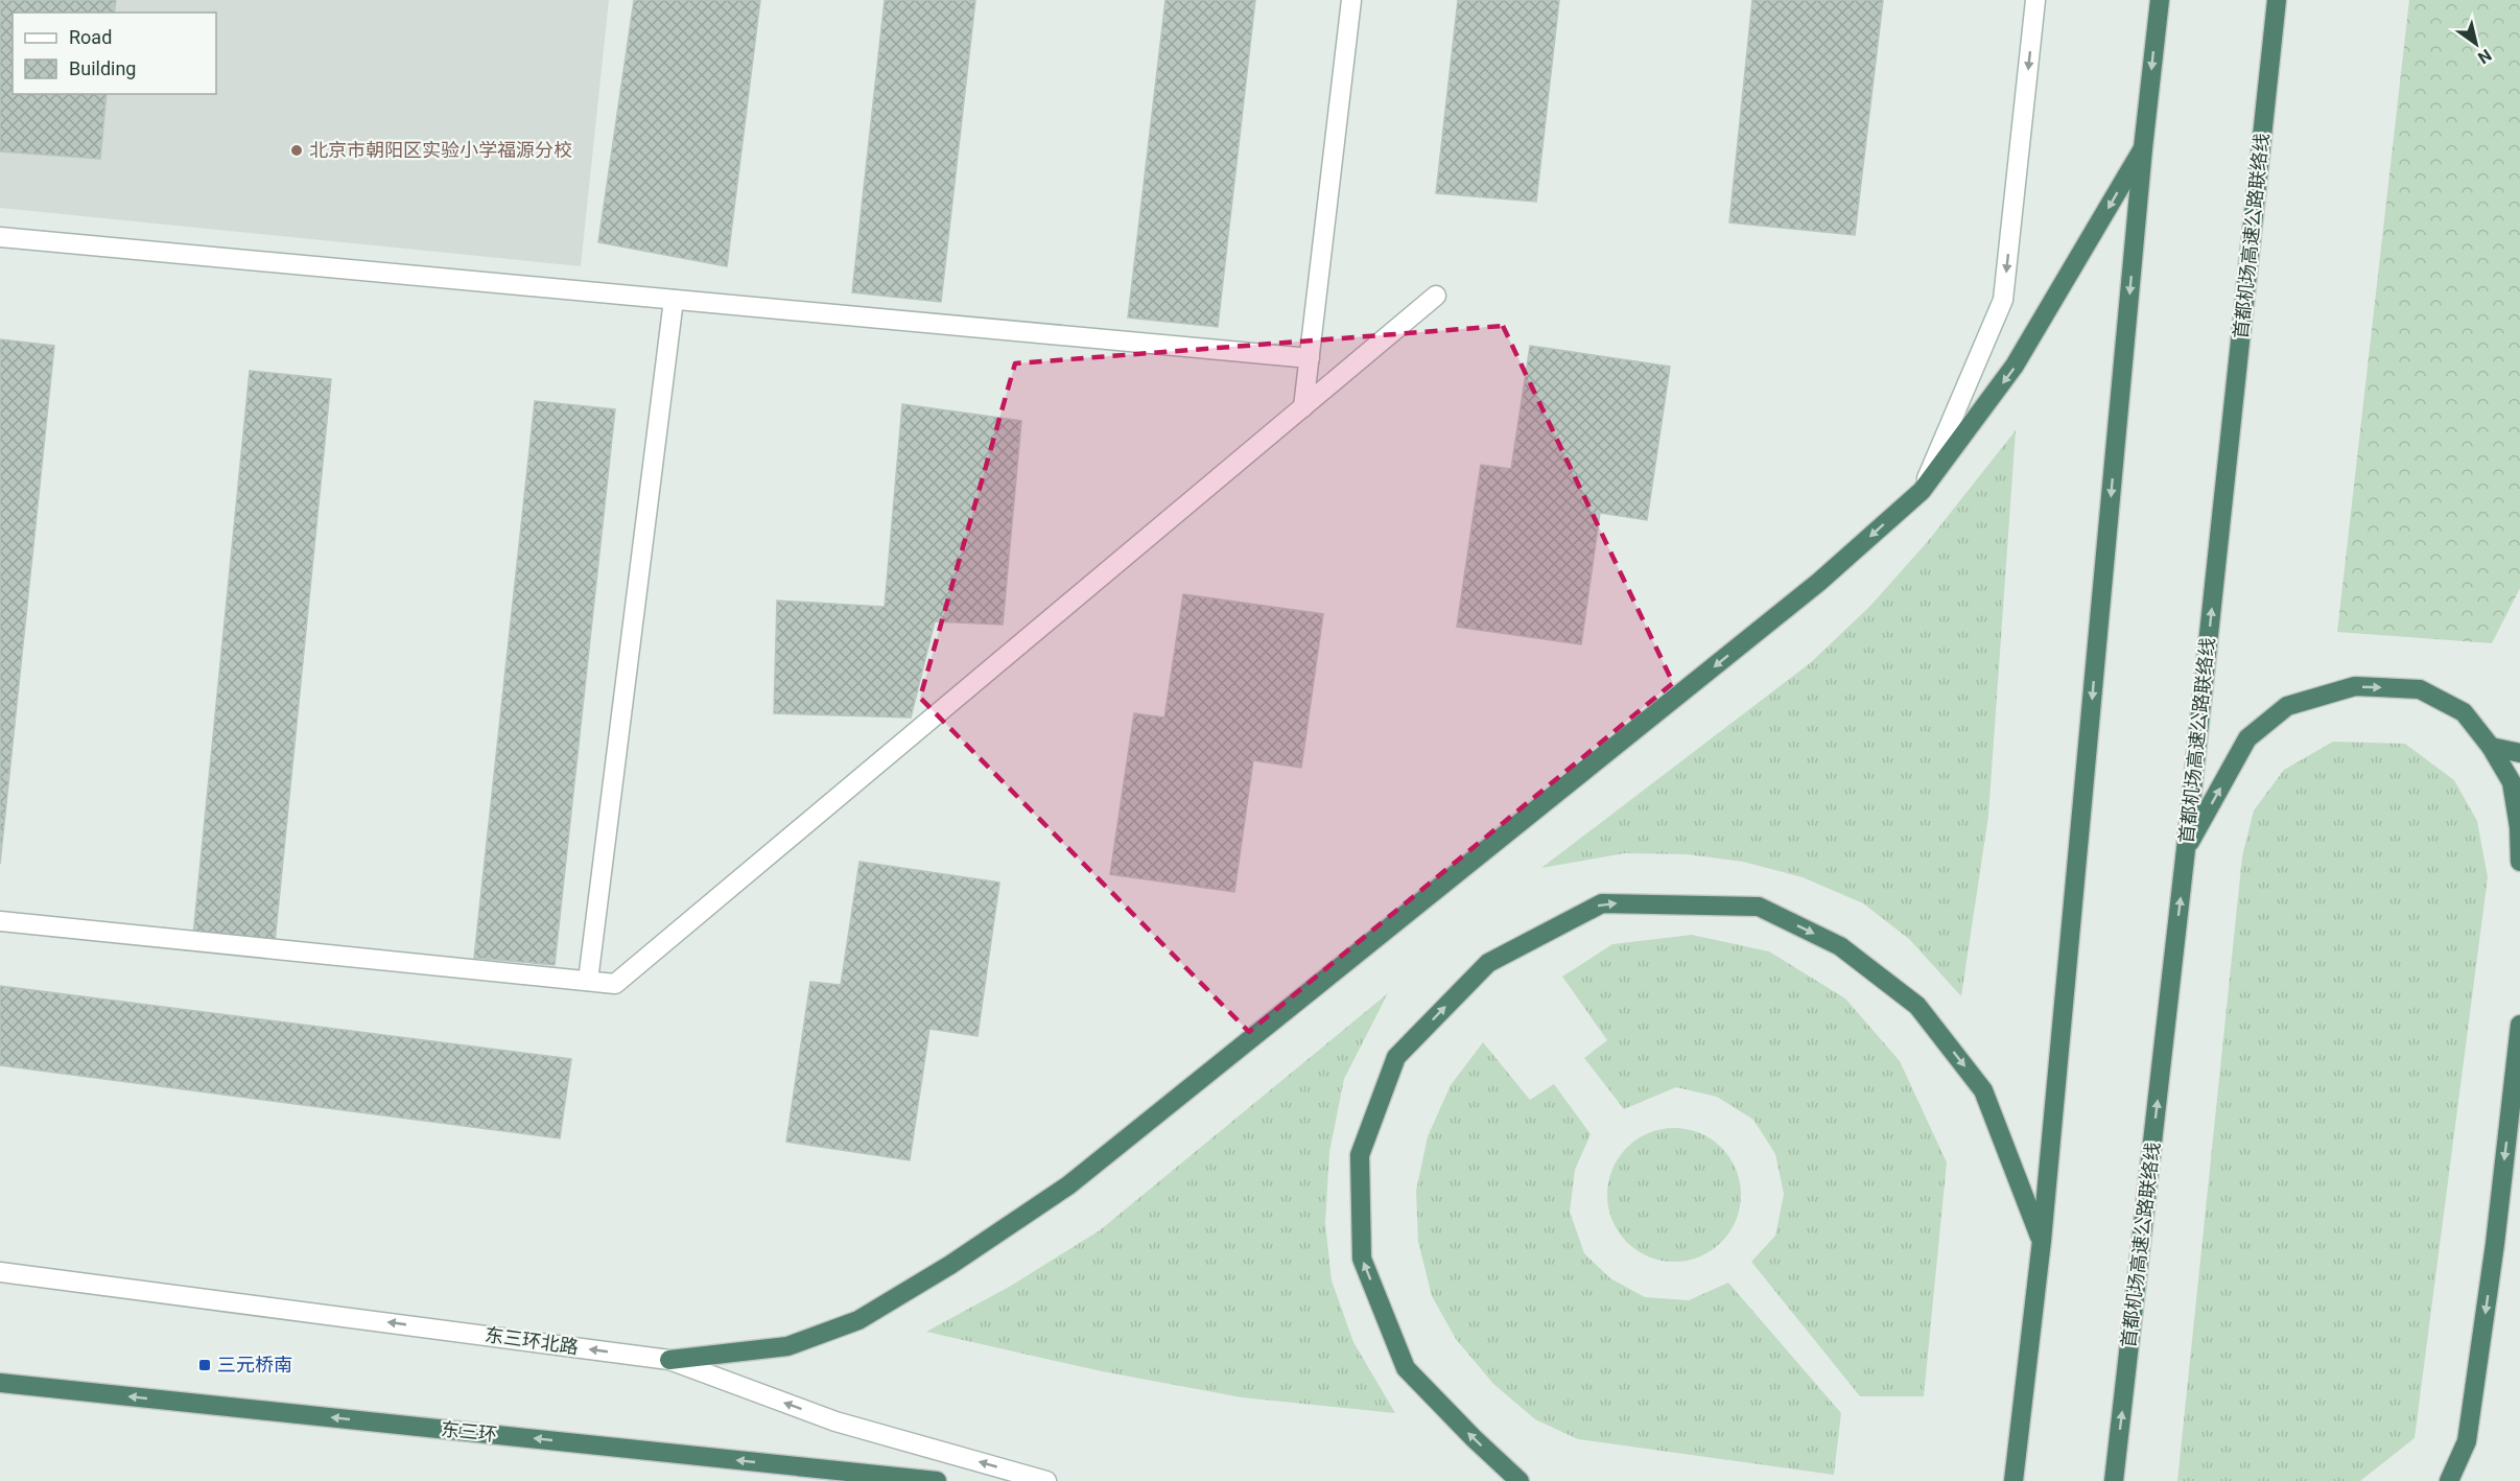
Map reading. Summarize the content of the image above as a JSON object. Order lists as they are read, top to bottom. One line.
{"streets":{"highway":["首都机场高速公路联络线","东三环"],"street":["东三环北路"]},"one_way":["东三环北路","东三环"],"places":{"other":["北京市朝阳区实验小学福源分校"],"transit":["三元桥南"]},"legend":["Road","Building"],"north":"bottom right"}
